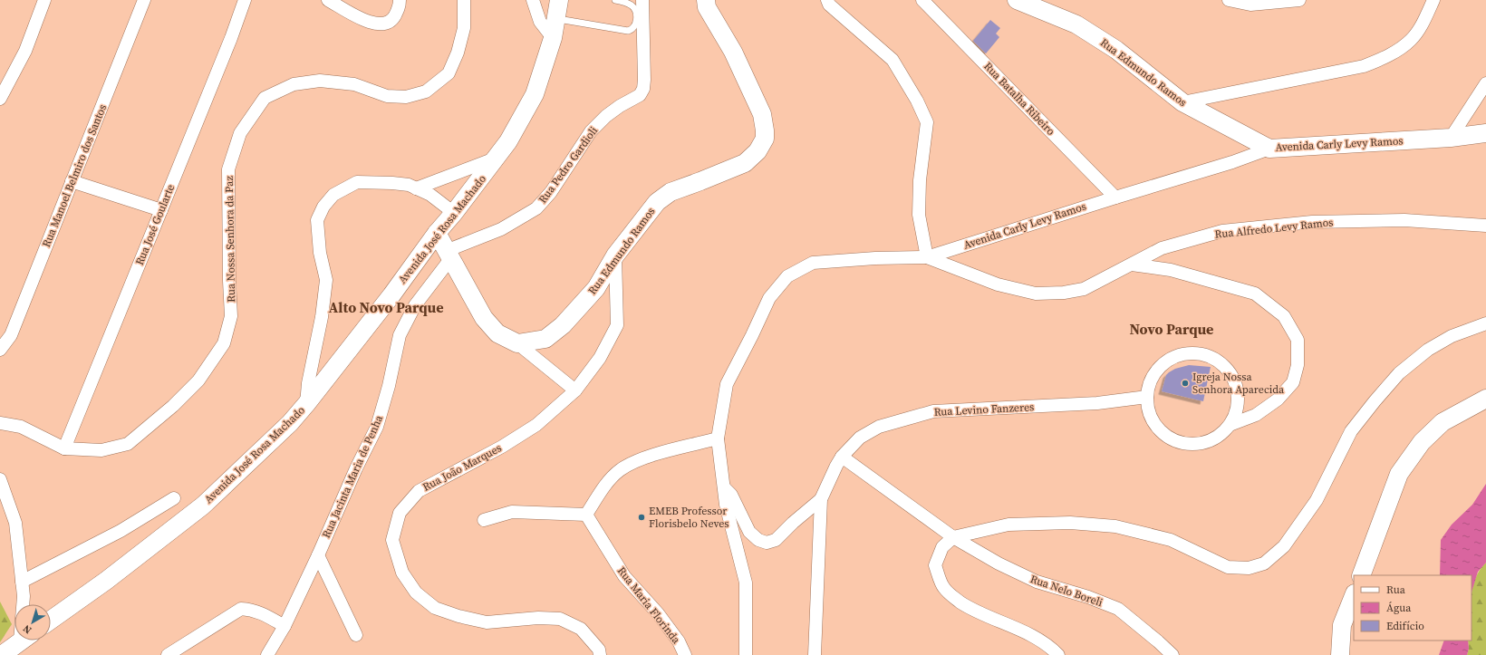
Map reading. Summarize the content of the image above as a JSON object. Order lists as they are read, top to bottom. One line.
{"streets":{"street":["Rua Edmundo Ramos","Rua Batalha Ribeiro","Avenida Carly Levy Ramos","Rua Pedro Gardioli","Rua Manoel Belmiro dos Santos","Rua José Goularte","Rua Alfredo Levy Ramos","Avenida José Rosa Machado","Rua Nossa Senhora da Paz","Rua Levino Fanzeres","Rua João Marques","Rua Jacinta Maria de Penha","Rua Nelo Boreli","Rua Maria Florinda"]},"crossings":[["Rua Edmundo Ramos","Avenida Carly Levy Ramos"],["Rua Edmundo Ramos","Rua João Marques"],["Rua Batalha Ribeiro","Avenida Carly Levy Ramos"],["Avenida Carly Levy Ramos","Rua Alfredo Levy Ramos"],["Rua Pedro Gardioli","Rua Jacinta Maria de Penha"],["Rua José Goularte","Rua Nossa Senhora da Paz"],["Rua Levino Fanzeres","Rua Nelo Boreli"]],"districts":["Alto Novo Parque","Novo Parque"],"places":["Igreja Nossa Senhora Aparecida","EMEB Professor Florisbelo Neves"],"legend":["Rua","Água","Edifício"],"north":"bottom left"}
